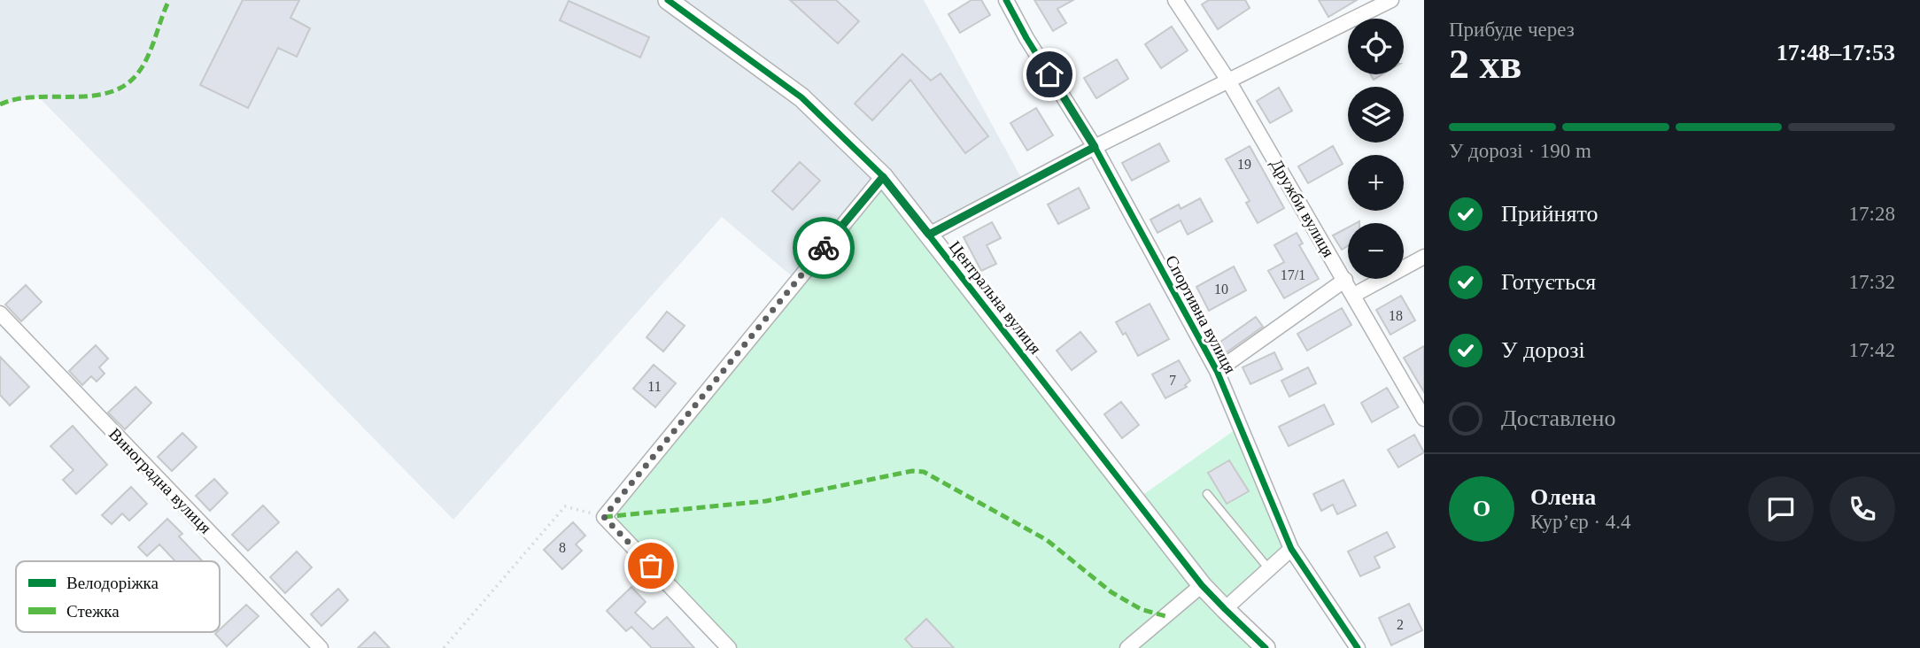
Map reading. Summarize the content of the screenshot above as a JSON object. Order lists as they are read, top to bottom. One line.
{"streets":{"street":["Дружби вулиця","Центральна вулиця","Спортивна вулиця","Виноградна вулиця"]},"house_numbers":["19","17/1","10","18","7","11","8","2"],"legend":["Велодоріжка","Стежка"],"page":{"heading":["2 хв","Прибуде через","17:48–17:53"],"panel":["Олена","Кур’єр · 4.4"],"map_buttons":["+","−"],"bar":"У дорозі · 190 m","list":[["Прийнято","17:28"],["Готується","17:32"],["У дорозі","17:42"],"Доставлено"],"round":"О"}}
